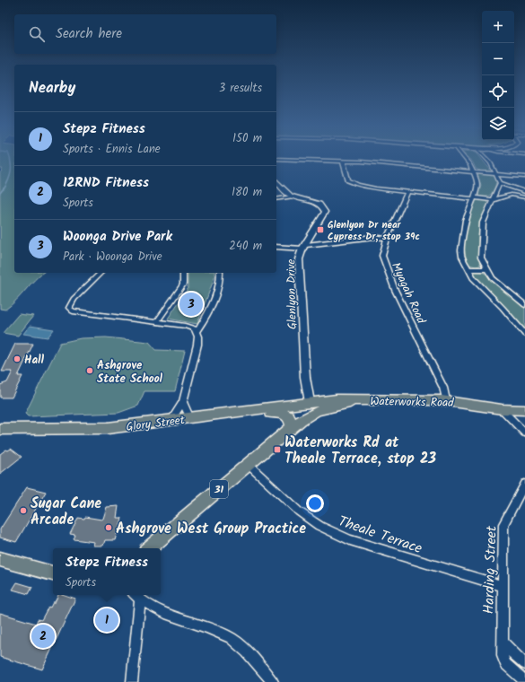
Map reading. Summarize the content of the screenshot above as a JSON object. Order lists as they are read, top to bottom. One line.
{"streets":{"main road":["Waterworks Road","Glory Street","31"],"street":["Myagah Road","Glenlyon Drive","Theale Terrace","Harding Street"]},"crossings":[["Myagah Road","Waterworks Road"],["Glenlyon Drive","Waterworks Road"],["Glenlyon Drive","Glory Street"],["Waterworks Road","Glory Street"],["Waterworks Road","Theale Terrace"],["Theale Terrace","Harding Street"]],"places":{"transit":["Glenlyon Dr near Cypress Dr, stop 39c","Waterworks Rd at Theale Terrace, stop 23"],"other":["Hall","Ashgrove State School","Sugar Cane Arcade","Ashgrove West Group Practice"]},"page":{"map_buttons":["+","−"],"search":"Search here","heading":["Nearby","3 results"],"list":[{"mark":"1","name":"Stepz Fitness","note":"Sports · Ennis Lane","value":"150 m"},{"mark":"2","name":"12RND Fitness","note":"Sports","value":"180 m"},{"mark":"3","name":"Woonga Drive Park","note":"Park · Woonga Drive","value":"240 m"}],"pins":["3","1","2"],"popup":["Stepz Fitness","Sports"]}}
